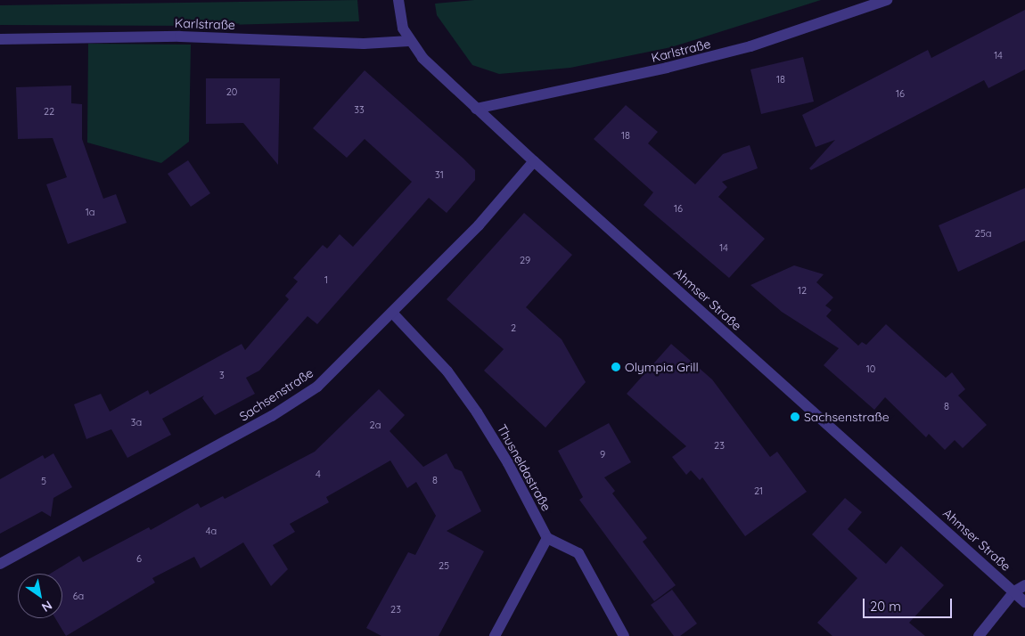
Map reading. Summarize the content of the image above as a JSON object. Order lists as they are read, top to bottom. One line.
{"streets":{"street":["Karlstraße","Ahmser Straße","Sachsenstraße","Thusneldastraße"]},"crossings":[["Karlstraße","Ahmser Straße"],["Ahmser Straße","Sachsenstraße"],["Sachsenstraße","Thusneldastraße"]],"places":["Olympia Grill","Sachsenstraße"],"house_numbers":["14","18","20","16","33","22","18","31","16","1a","25a","14","29","1","12","2","10","3","8","3a","2a","23","9","4","8","5","21","4a","6","25","6a","23"],"scale_bar":"20 m","north":"bottom right"}
